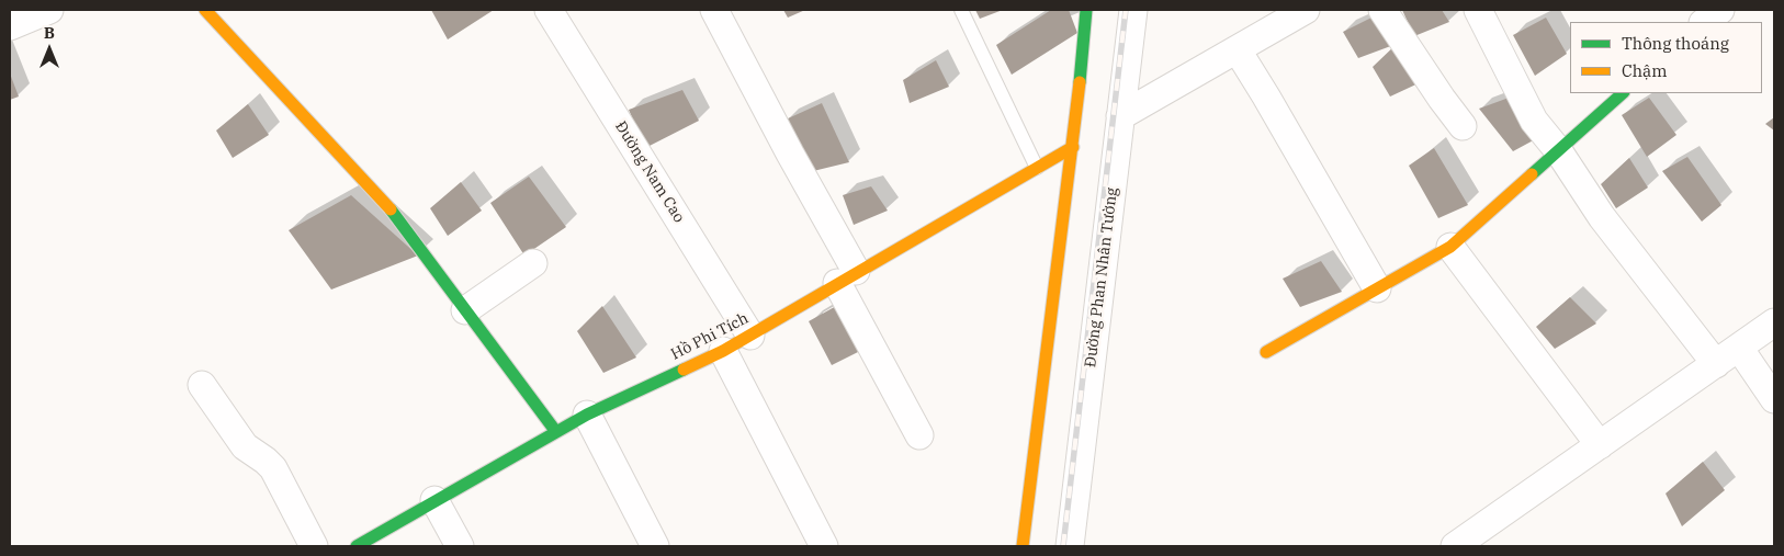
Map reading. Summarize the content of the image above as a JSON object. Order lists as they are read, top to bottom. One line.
{"streets":{"street":["Đường Nam Cao","Đường Phan Nhân Tường","Hồ Phi Tích"]},"crossings":[["Đường Nam Cao","Hồ Phi Tích"]],"legend":["Thông thoáng","Chậm"],"north":"top"}
